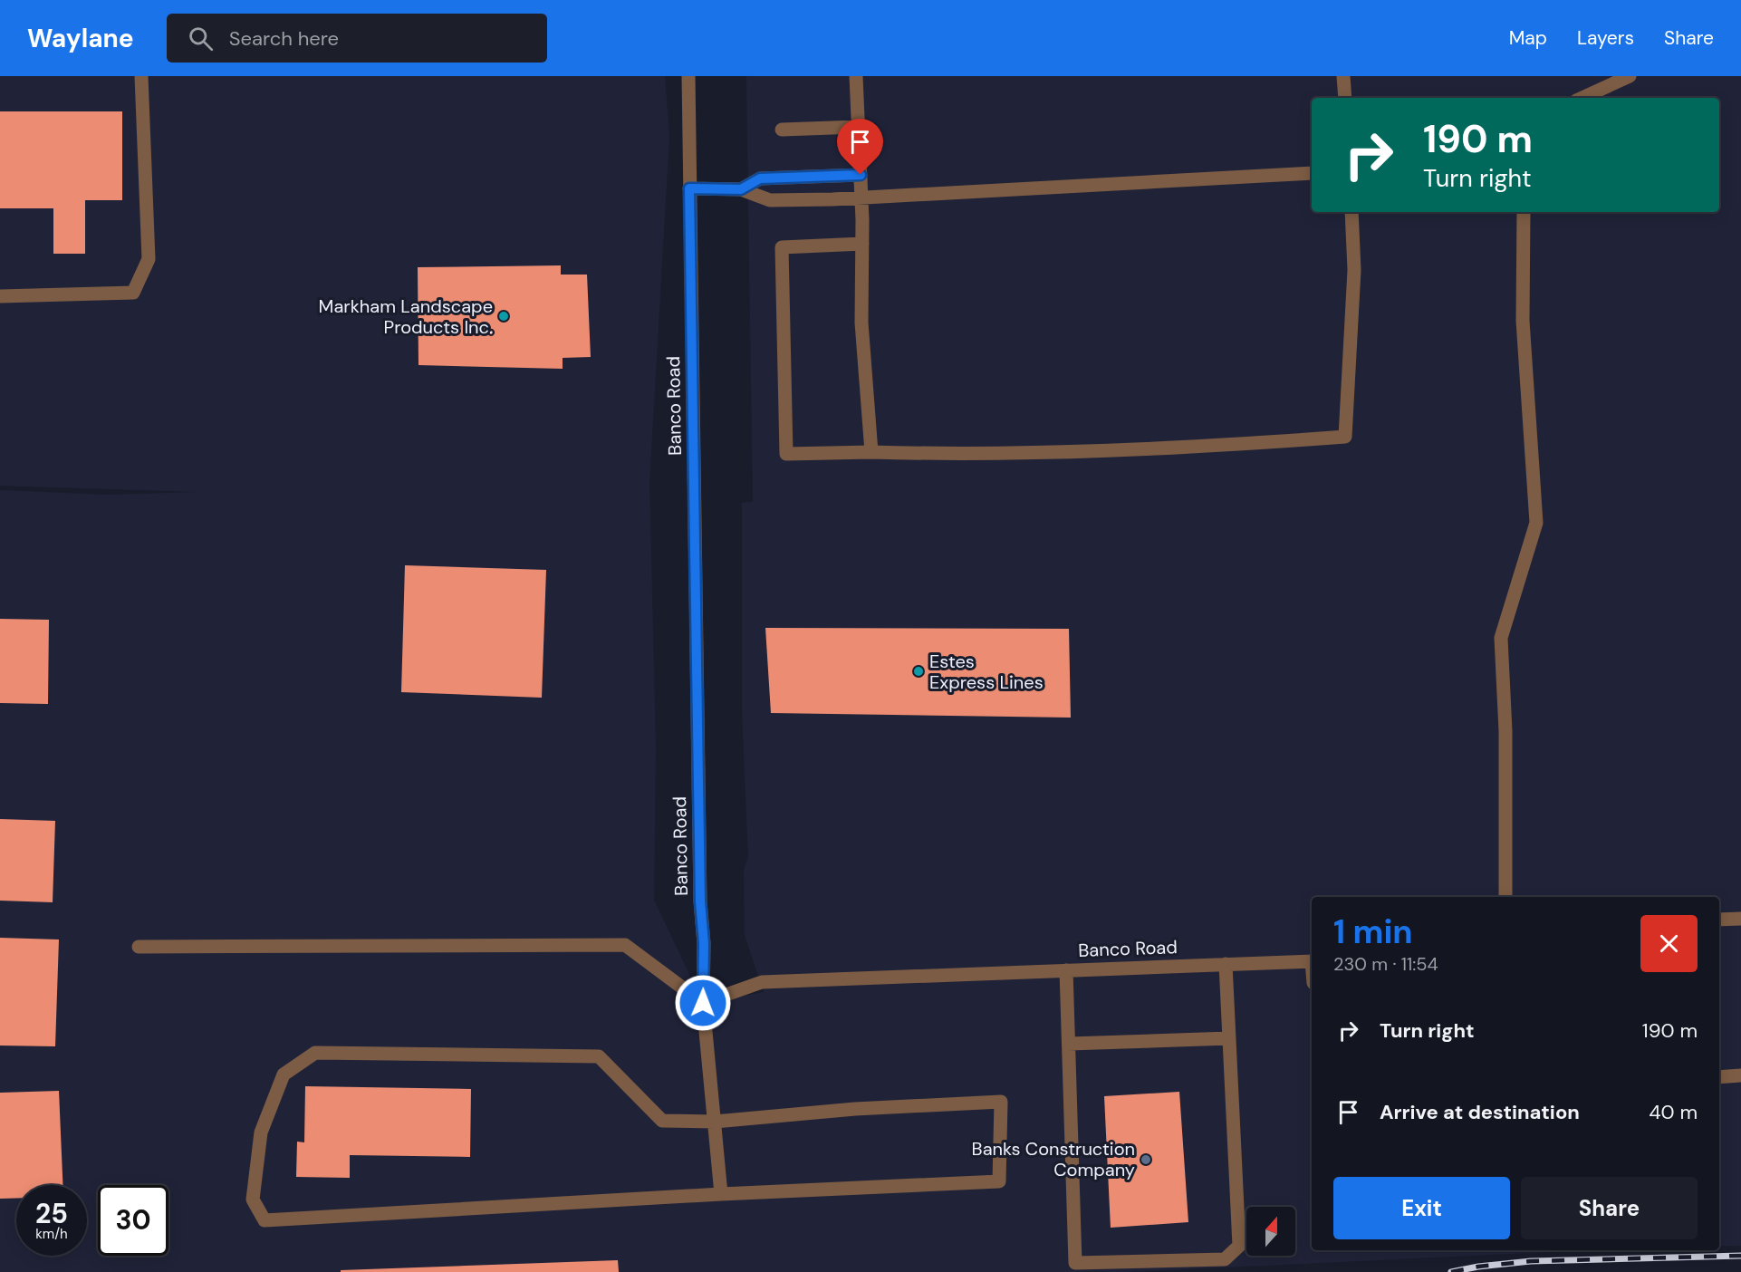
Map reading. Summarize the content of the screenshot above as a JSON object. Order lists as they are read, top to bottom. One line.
{"streets":{"street":["Banco Road"]},"places":["Markham Landscape Products Inc.","Estes Express Lines","Banks Construction Company"],"north":"top","page":{"header":"Waylane","search":"Search here","nav":["Map","Layers","Share"],"turn":["190 m","Turn right"],"heading":["1 min","230 m · 11:54"],"list":[{"name":"Turn right","value":"190 m"},{"name":"Arrive at destination","value":"40 m"}],"buttons":["Exit","Share"],"speed":"25 km/h","limit":"30"}}
